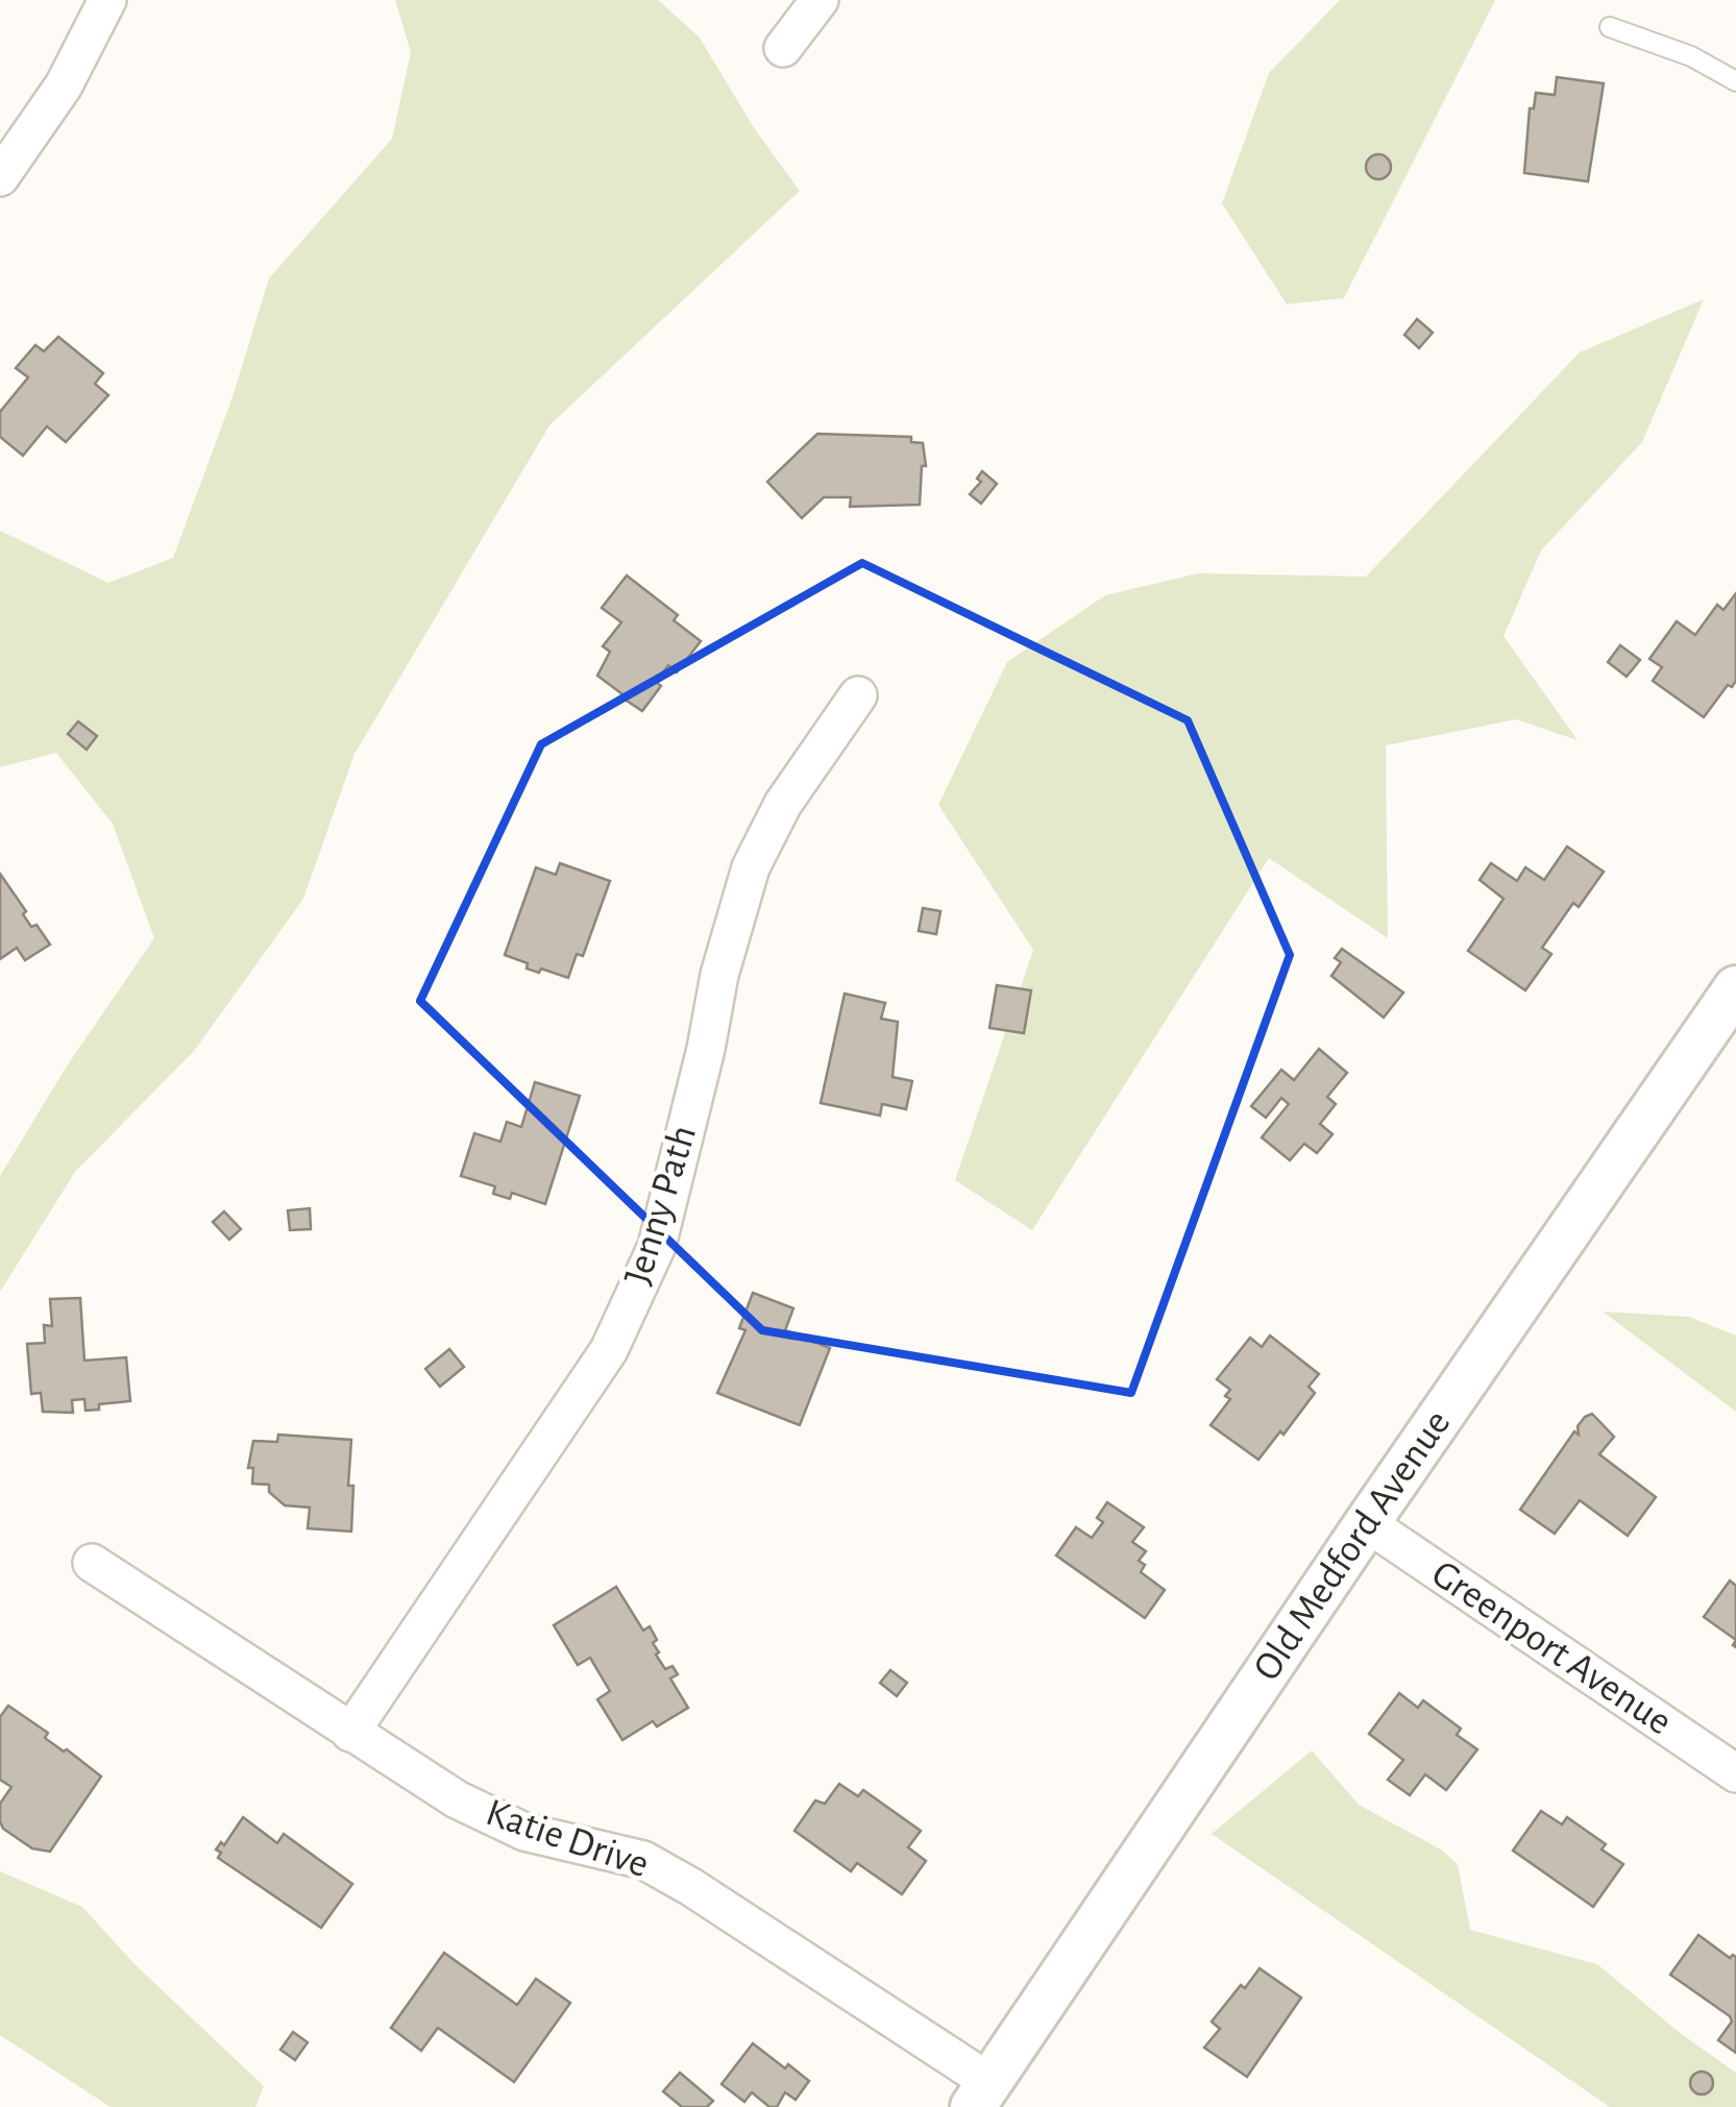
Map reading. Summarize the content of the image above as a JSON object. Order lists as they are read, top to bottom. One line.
{"streets":{"street":["Jenny Path","Old Medford Avenue","Greenport Avenue","Katie Drive"]},"crossings":[["Jenny Path","Katie Drive"],["Old Medford Avenue","Greenport Avenue"],["Old Medford Avenue","Katie Drive"]]}
